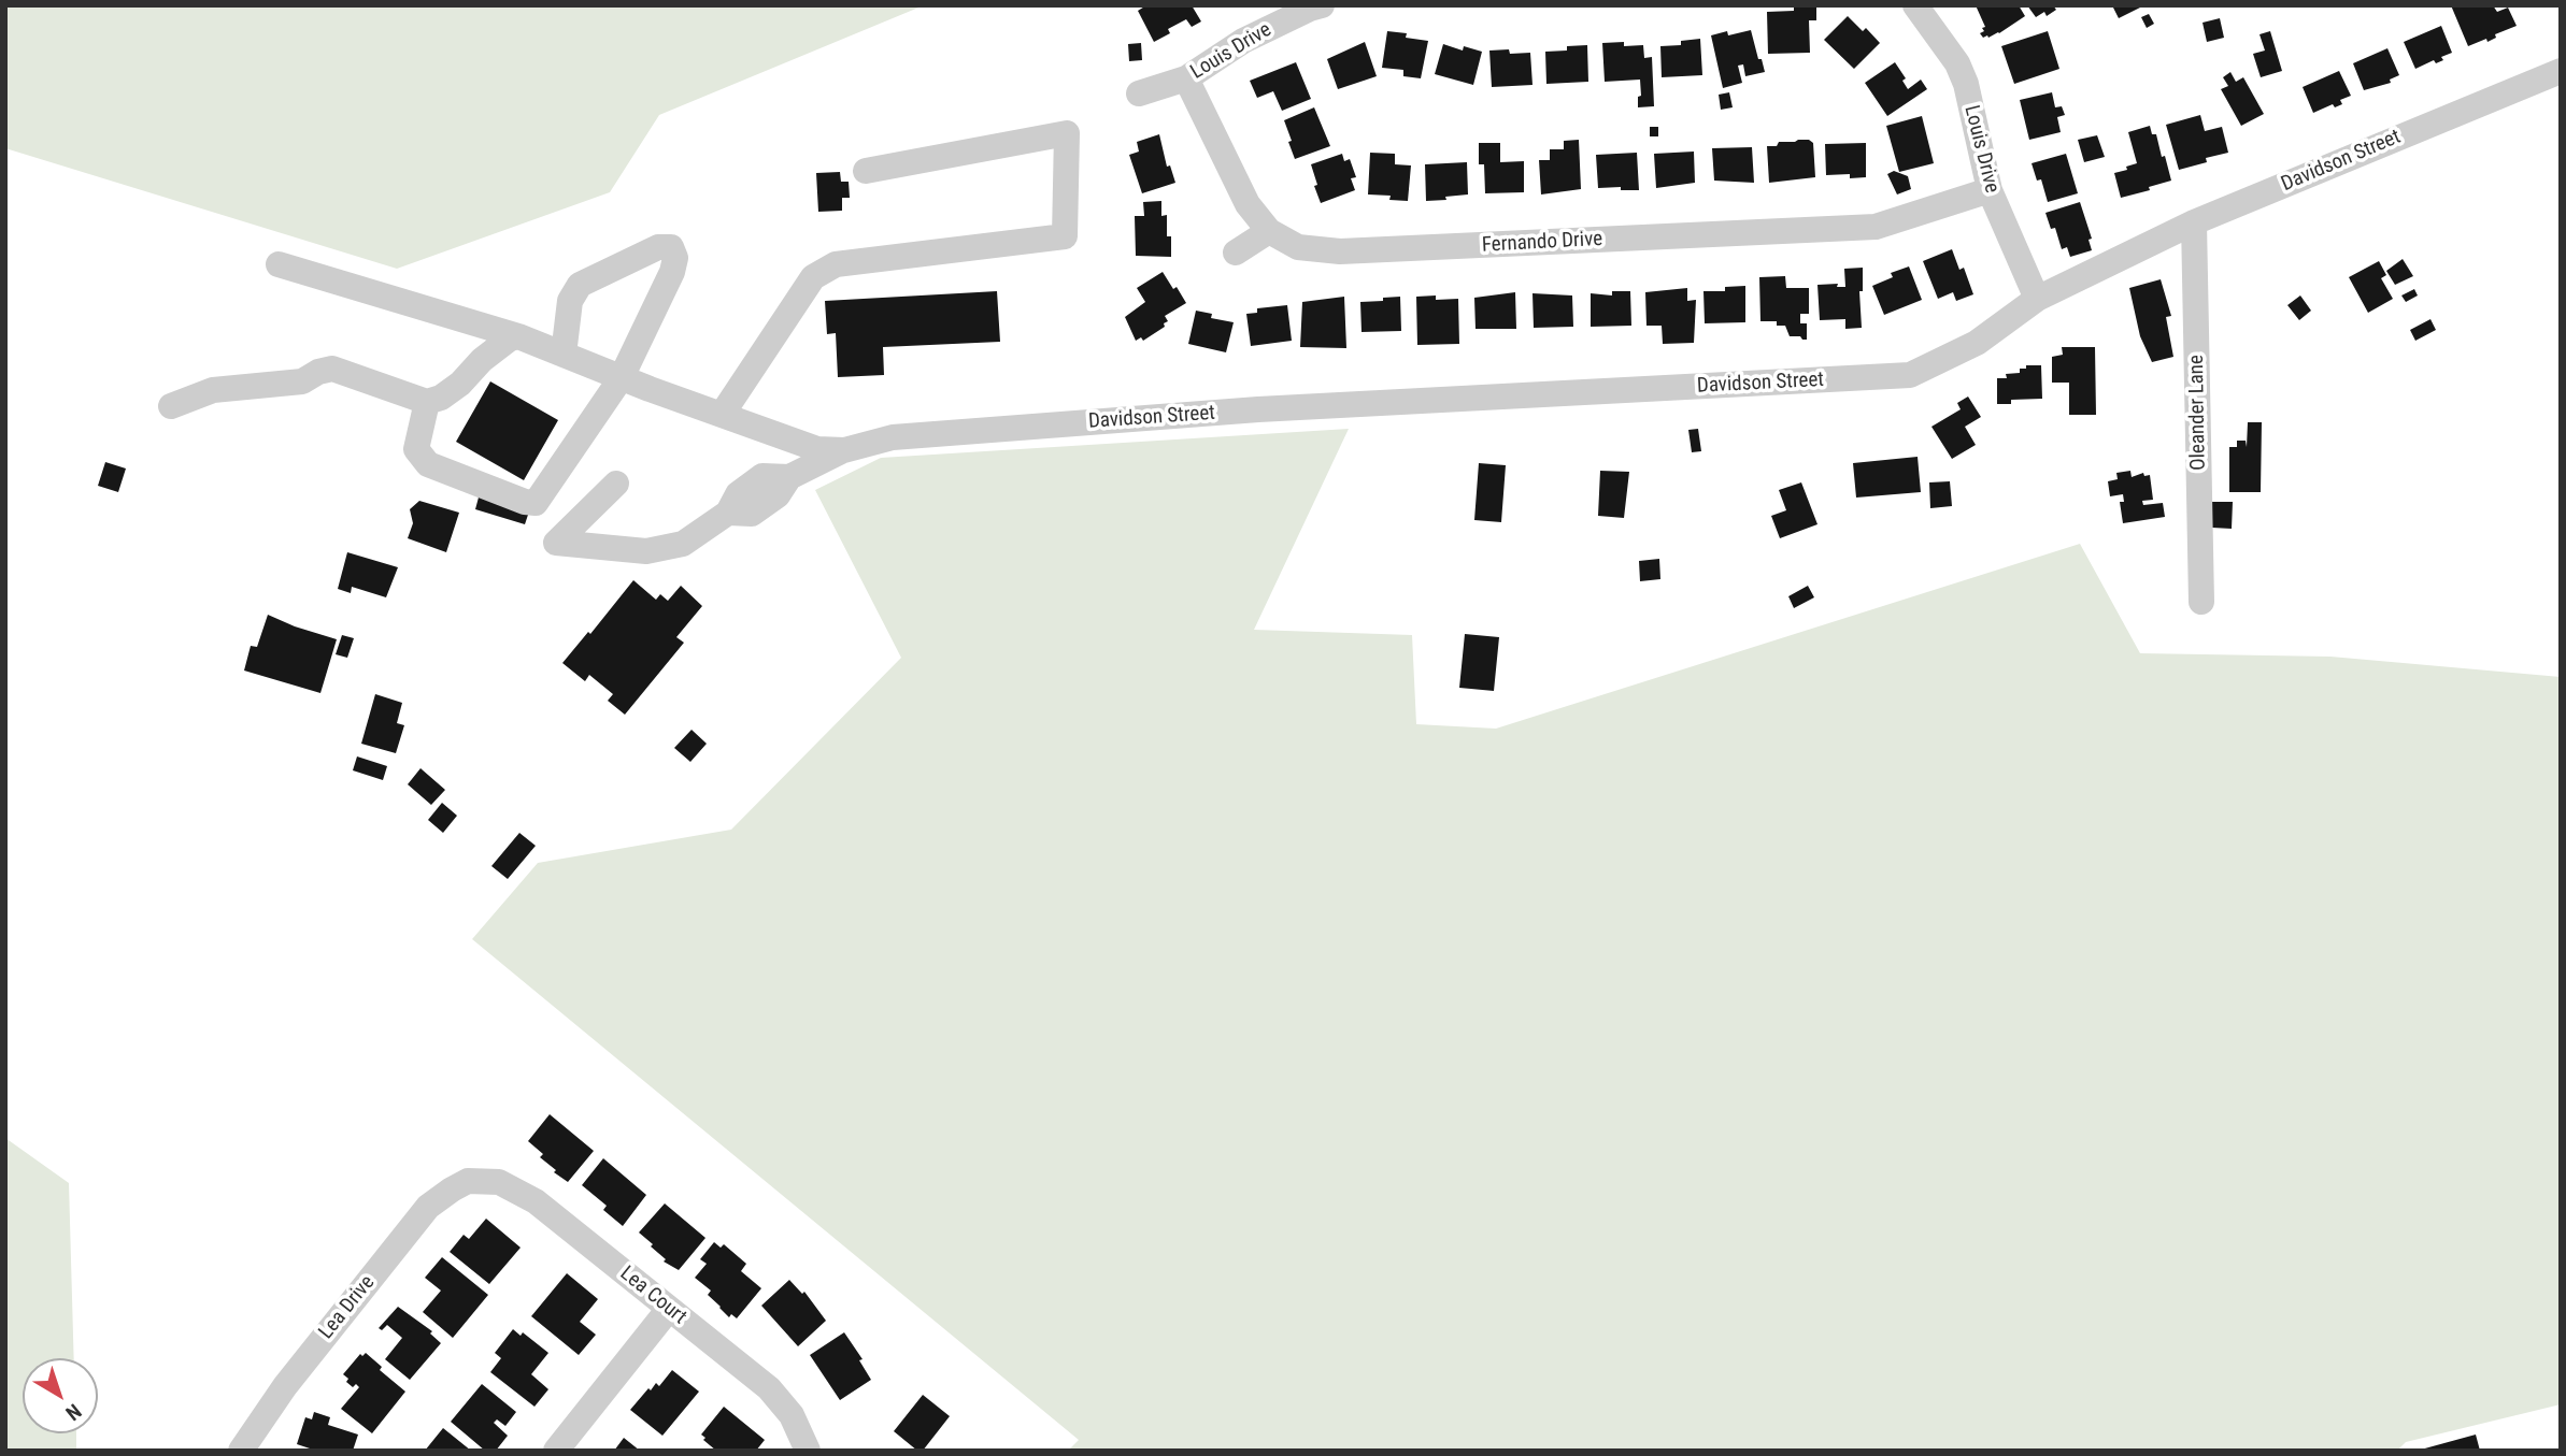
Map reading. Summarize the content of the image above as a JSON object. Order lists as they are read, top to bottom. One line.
{"streets":{"street":["Louis Drive","Davidson Street","Fernando Drive","Oleander Lane","Lea Court","Lea Drive"]},"crossings":[["Louis Drive","Davidson Street"],["Louis Drive","Fernando Drive"],["Davidson Street","Oleander Lane"],["Lea Court","Lea Drive"]],"north":"bottom right"}
